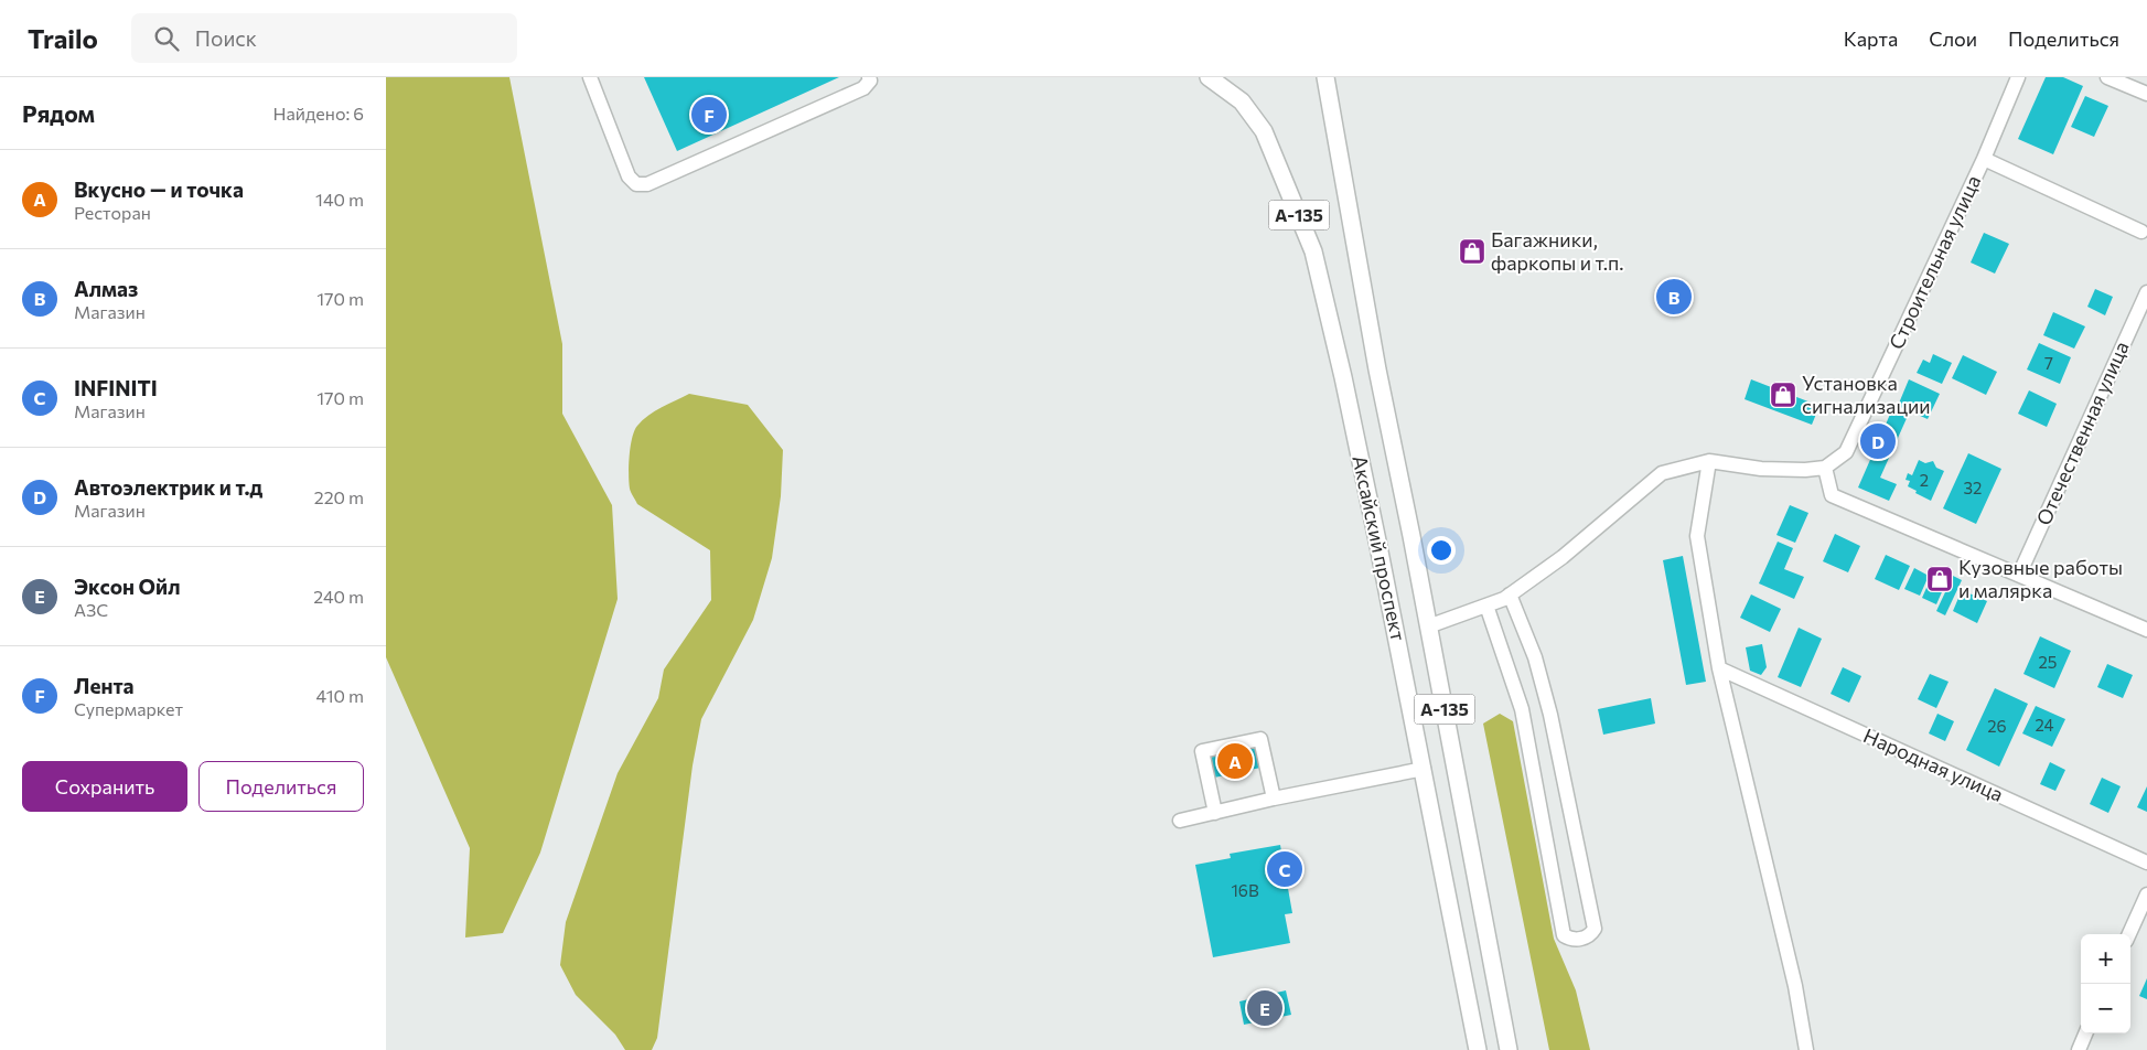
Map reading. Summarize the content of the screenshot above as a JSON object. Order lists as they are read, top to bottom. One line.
{"streets":{"main road":["А-135","Аксайский проспект"],"street":["Строительная улица","Отечественная улица","Народная улица"]},"places":{"shop":["Багажники, фаркопы и т.п.","Установка сигнализации","Кузовные работы и малярка"]},"house_numbers":["7","2","32","25","24","26","16В"],"page":{"header":"Trailo","search":"Поиск","nav":["Карта","Слои","Поделиться"],"heading":["Рядом","Найдено: 6"],"pins":["F","B","D","A","C","E"],"list":[{"mark":"A","name":"Вкусно — и точка","note":"Ресторан","value":"140 m"},{"mark":"B","name":"Алмаз","note":"Магазин","value":"170 m"},{"mark":"C","name":"INFINITI","note":"Магазин","value":"170 m"},{"mark":"D","name":"Автоэлектрик и т.д","note":"Магазин","value":"220 m"},{"mark":"E","name":"Эксон Ойл","note":"АЗС","value":"240 m"},{"mark":"F","name":"Лента","note":"Супермаркет","value":"410 m"}],"buttons":["Сохранить","Поделиться"],"map_buttons":["+","−"]}}
